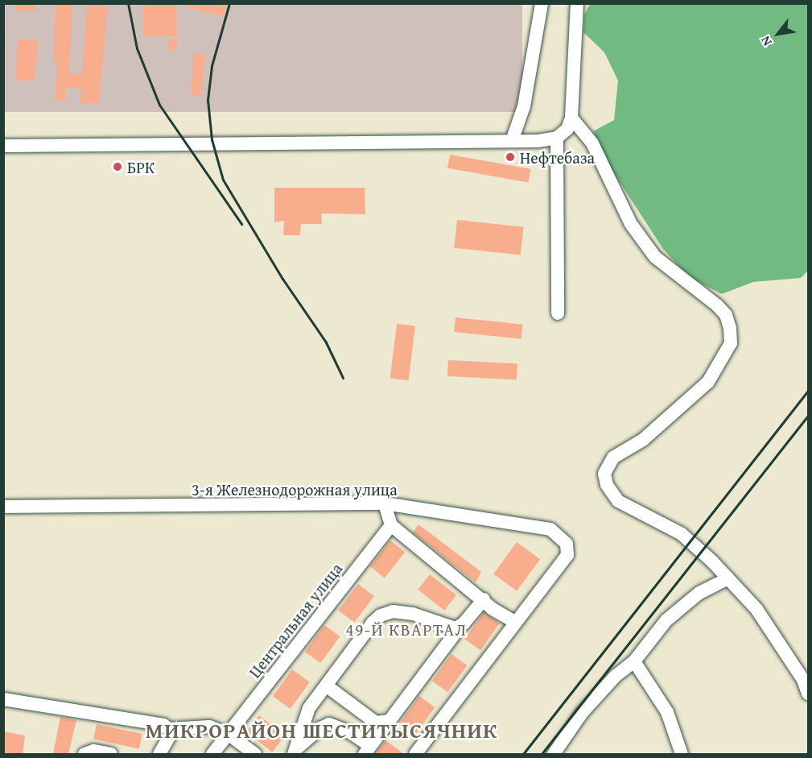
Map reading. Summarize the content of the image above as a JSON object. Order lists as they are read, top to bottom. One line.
{"streets":{"street":["3-я Железнодорожная улица","Центральная улица"]},"districts":["49-Й КВАРТАЛ","МИКРОРАЙОН ШЕСТИТЫСЯЧНИК"],"places":["Нефтебаза","БРК"],"north":"bottom left"}
